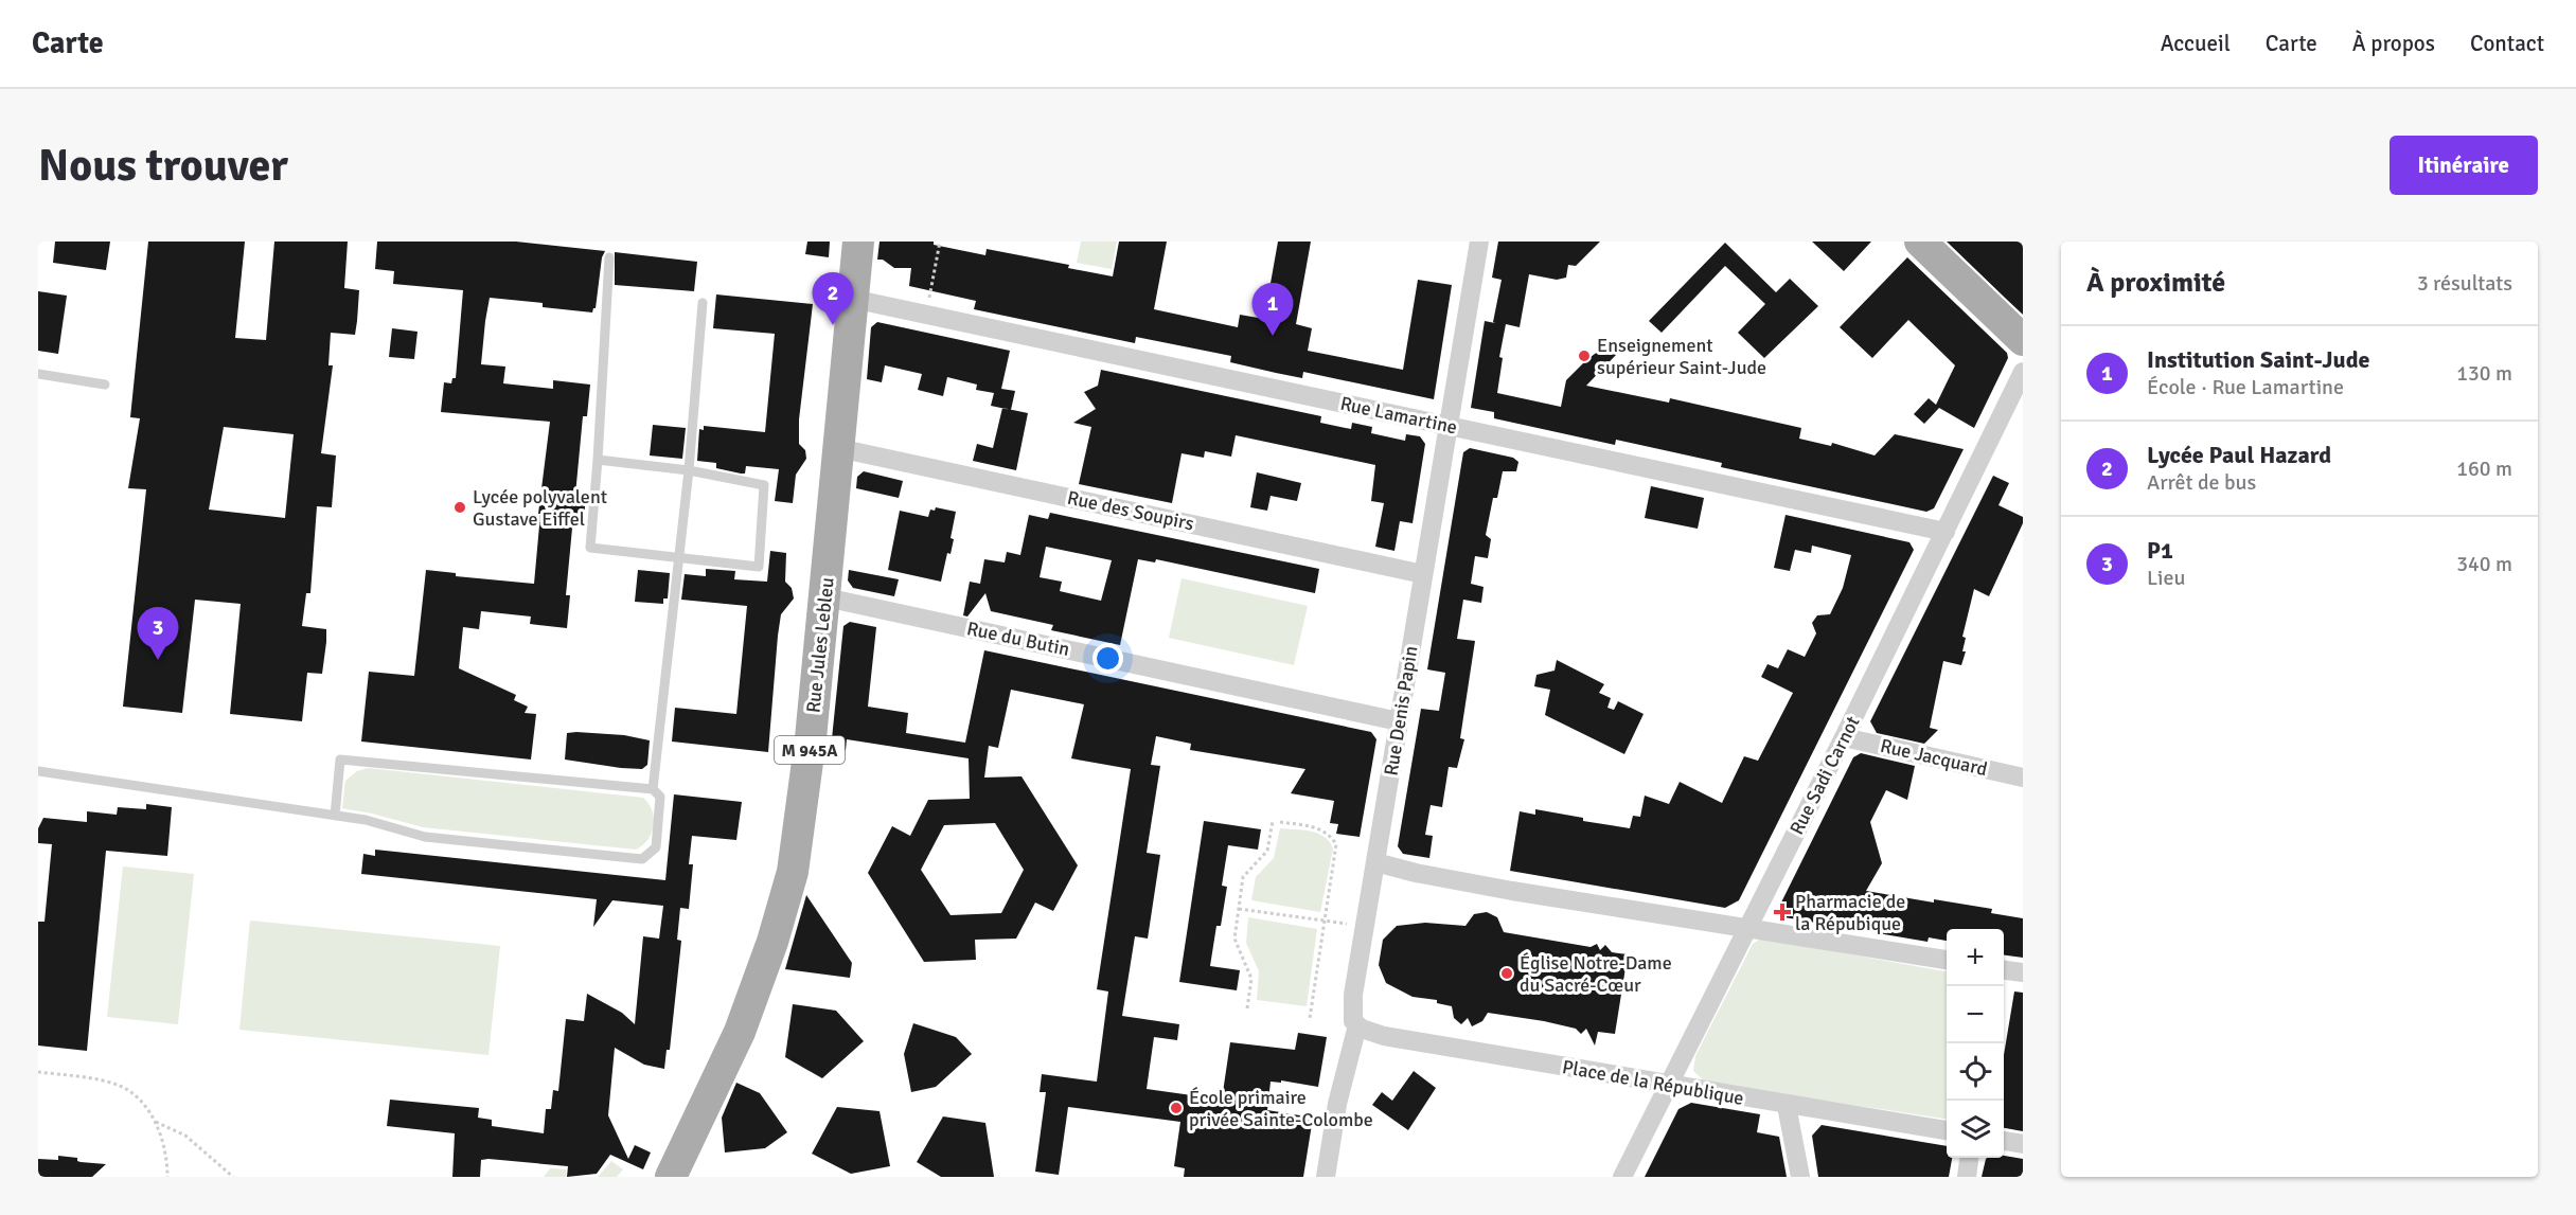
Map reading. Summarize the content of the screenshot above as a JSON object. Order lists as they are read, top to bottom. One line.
{"streets":{"main road":["Rue Jules Lebleu","M 945A"],"street":["Rue Lamartine","Rue des Soupirs","Rue du Butin","Rue Denis Papin","Rue Jacquard","Rue Sadi Carnot","Place de la République"]},"crossings":[["Rue Lamartine","Rue Jules Lebleu"],["Rue Lamartine","Rue Denis Papin"],["Rue Lamartine","Rue Sadi Carnot"],["Rue des Soupirs","Rue Jules Lebleu"],["Rue des Soupirs","Rue Denis Papin"],["Rue du Butin","Rue Jules Lebleu"],["Rue du Butin","Rue Denis Papin"],["Rue Denis Papin","Place de la République"],["Rue Jacquard","Rue Sadi Carnot"],["Rue Sadi Carnot","Place de la République"]],"places":{"other":["Enseignement supérieur Saint-Jude","Lycée polyvalent Gustave Eiffel","Église Notre-Dame du Sacré-Cœur","École primaire privée Sainte-Colombe"],"health":["Pharmacie de la Répubique"]},"page":{"header":"Carte","nav":["Accueil","Carte","À propos","Contact"],"buttons":"Itinéraire","title":"Nous trouver","heading":["À proximité","3 résultats"],"pins":["2","1","3"],"list":[{"mark":"1","name":"Institution Saint-Jude","note":"École · Rue Lamartine","value":"130 m"},{"mark":"2","name":"Lycée Paul Hazard","note":"Arrêt de bus","value":"160 m"},{"mark":"3","name":"P1","note":"Lieu","value":"340 m"}],"map_buttons":["+","−"]}}
